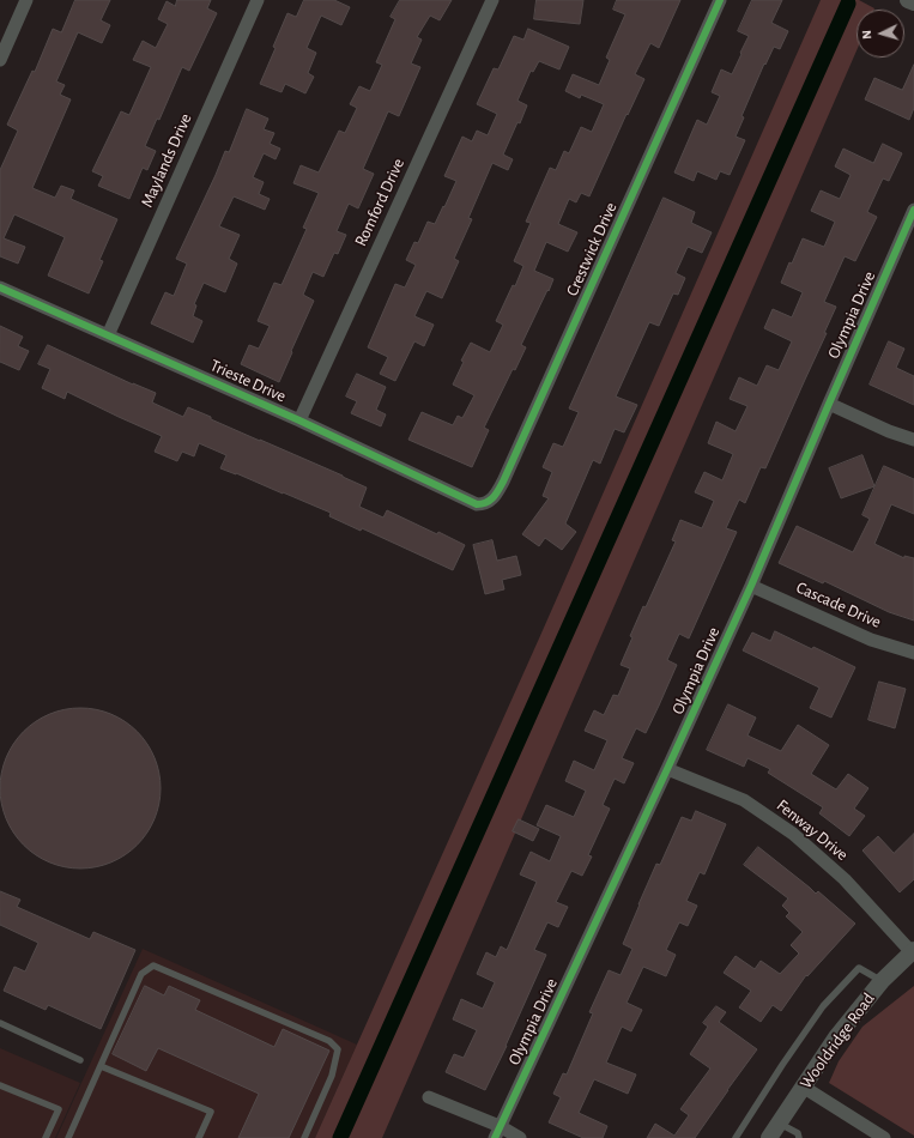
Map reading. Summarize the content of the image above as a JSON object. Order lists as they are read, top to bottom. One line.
{"streets":{"street":["Maylands Drive","Romford Drive","Crestwick Drive","Olympia Drive","Trieste Drive","Cascade Drive","Fenway Drive","Wooldridge Road"]},"crossings":[["Maylands Drive","Trieste Drive"],["Romford Drive","Trieste Drive"],["Crestwick Drive","Trieste Drive"],["Olympia Drive","Cascade Drive"],["Olympia Drive","Fenway Drive"],["Fenway Drive","Wooldridge Road"]],"north":"left"}
